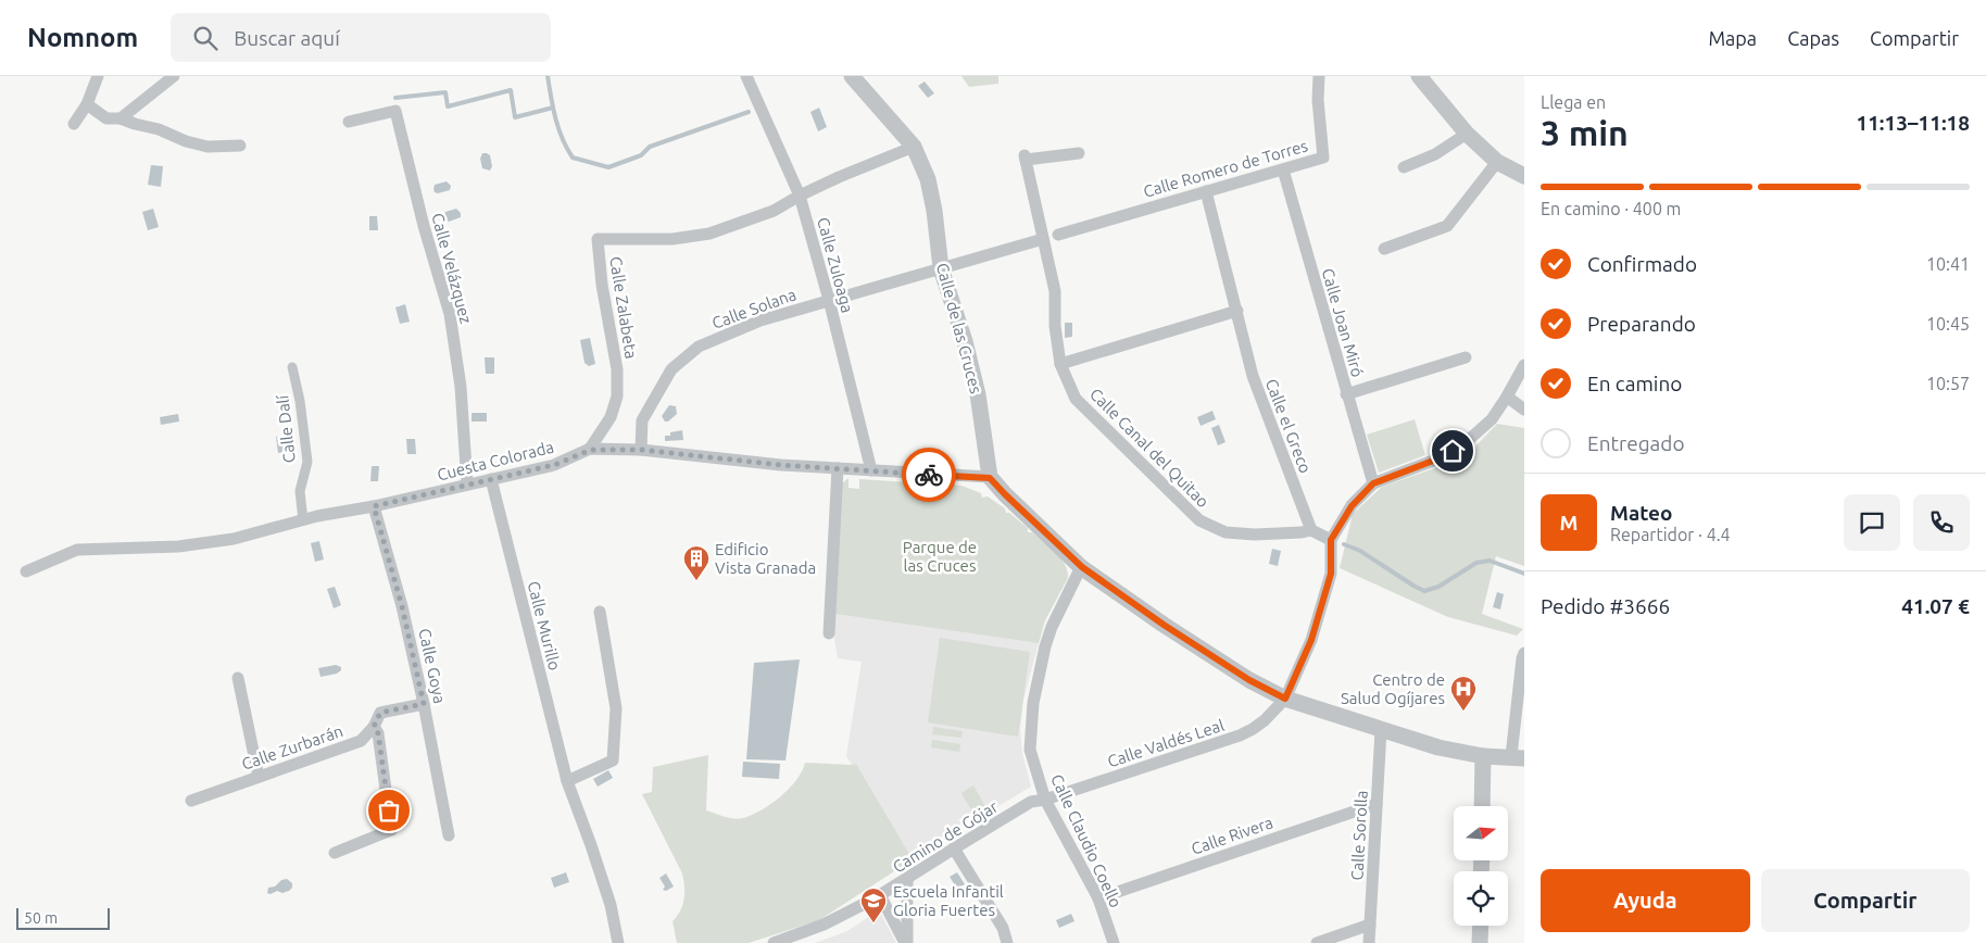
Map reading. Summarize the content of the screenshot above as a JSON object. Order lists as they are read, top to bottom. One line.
{"streets":{"street":["Calle Romero de Torres","Calle Zuloaga","Calle Velázquez","Calle Zalabeta","Calle Solana","Calle Joan Miró","Calle de las Cruces","Calle el Greco","Calle Dalí","Calle Canal del Quitao","Cuesta Colorada","Calle Murillo","Calle Goya","Calle Valdés Leal","Calle Zurbarán","Calle Rivera","Calle Sorolla","Camino de Gójar","Calle Claudio Coello"]},"crossings":[["Calle Romero de Torres","Calle Joan Miró"],["Calle Romero de Torres","Calle el Greco"],["Calle Zuloaga","Calle Zalabeta"],["Calle Zuloaga","Calle Solana"],["Calle Zuloaga","Cuesta Colorada"],["Calle Velázquez","Cuesta Colorada"],["Calle Zalabeta","Calle de las Cruces"],["Calle Zalabeta","Cuesta Colorada"],["Calle Solana","Calle de las Cruces"],["Calle Solana","Cuesta Colorada"],["Calle de las Cruces","Cuesta Colorada"],["Calle el Greco","Calle Canal del Quitao"],["Calle Dalí","Cuesta Colorada"],["Cuesta Colorada","Calle Murillo"],["Cuesta Colorada","Calle Goya"],["Calle Goya","Calle Zurbarán"],["Calle Valdés Leal","Camino de Gójar"],["Calle Valdés Leal","Calle Claudio Coello"],["Calle Rivera","Calle Sorolla"],["Calle Rivera","Calle Claudio Coello"],["Camino de Gójar","Calle Claudio Coello"]],"parks":["Parque de las Cruces"],"places":{"building":["Edificio Vista Granada"],"hospital":["Centro de Salud Ogíjares"],"school or university":["Escuela Infantil Gloria Fuertes"]},"scale_bar":"50 m","north":"right","page":{"header":"Nomnom","search":"Buscar aquí","nav":["Mapa","Capas","Compartir"],"heading":["3 min","Llega en","11:13–11:18"],"panel":["Mateo","Repartidor · 4.4","Pedido #3666","41.07 €"],"bar":"En camino · 400 m","list":[["Confirmado","10:41"],["Preparando","10:45"],["En camino","10:57"],"Entregado"],"round":"M","buttons":["Ayuda","Compartir"],"scale":"50 m"}}
